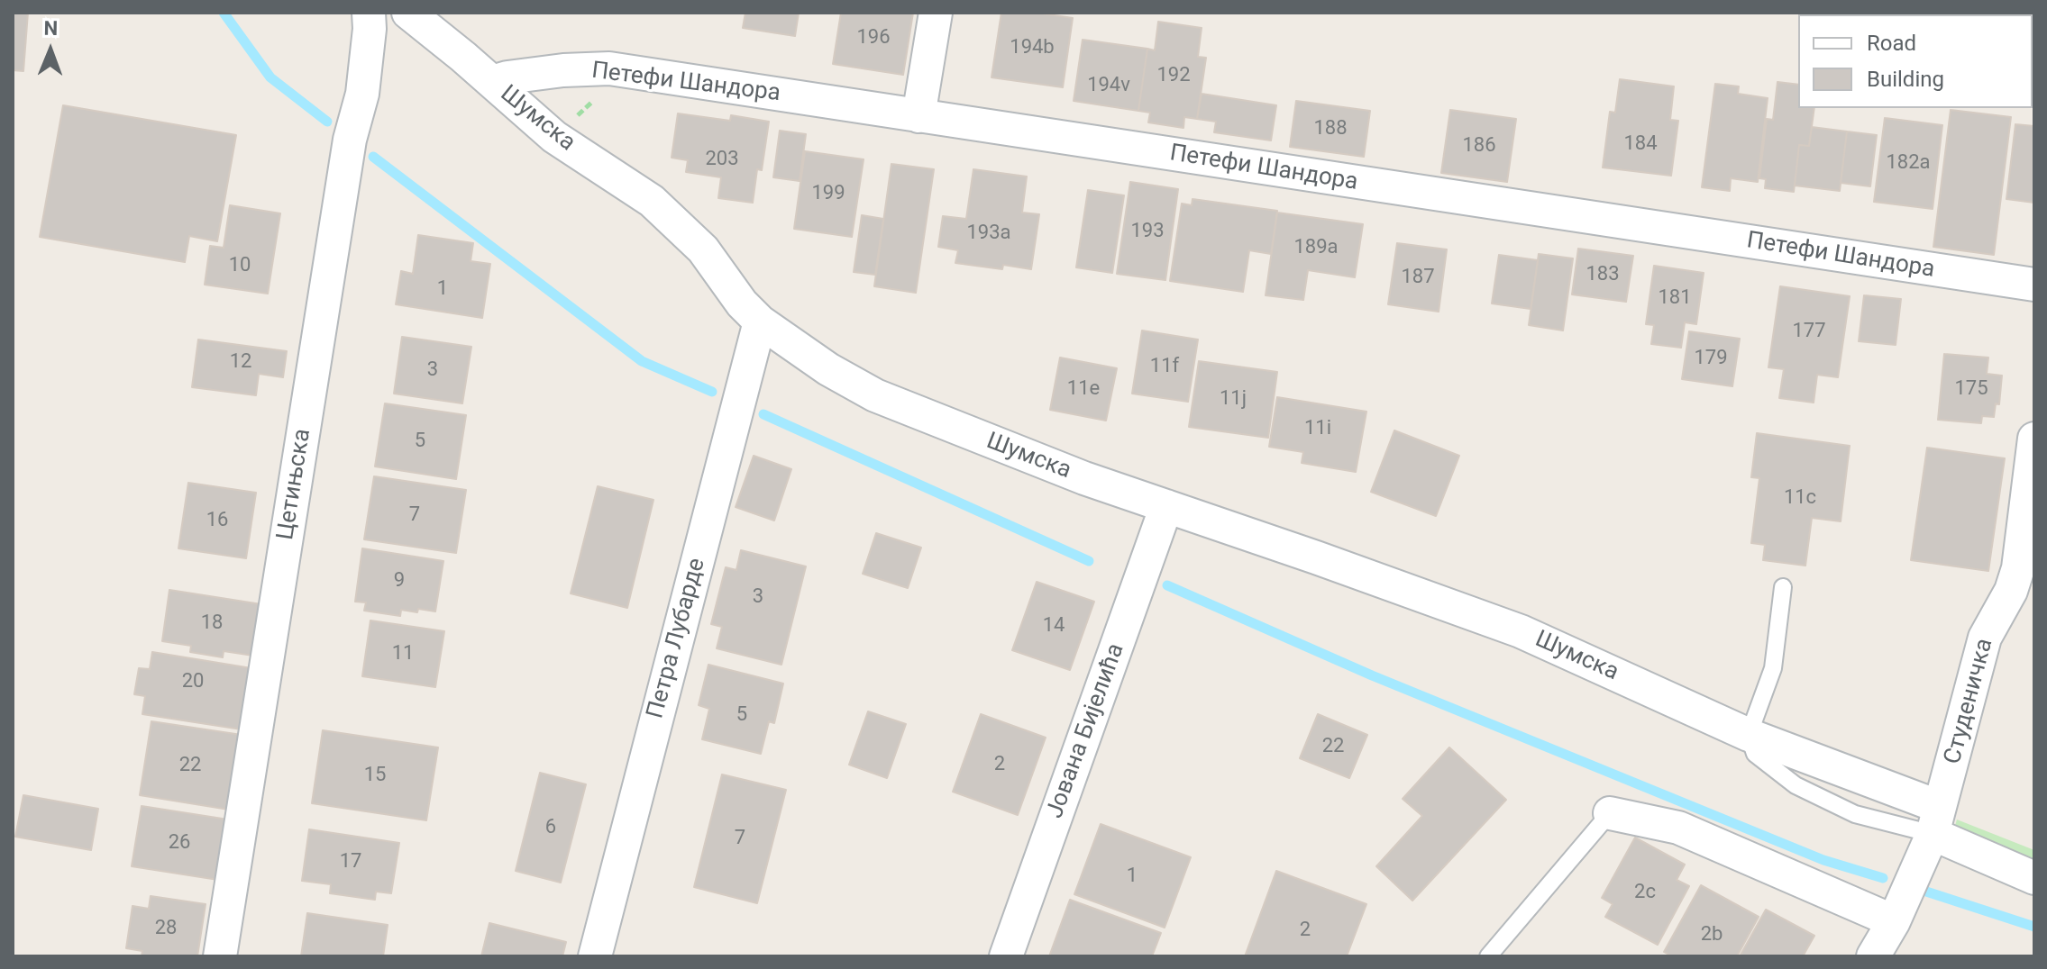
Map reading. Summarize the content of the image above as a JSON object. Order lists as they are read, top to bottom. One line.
{"streets":{"street":["Петефи Шандора","Шумска","Цетињска","Петра Лубарде","Студеничка","Јована Бијелића"]},"crossings":[["Петефи Шандора","Шумска"],["Шумска","Петра Лубарде"],["Шумска","Студеничка"],["Шумска","Јована Бијелића"]],"house_numbers":["196","194b","192","194v","188","184","186","203","182a","199","193","193a","189a","10","183","187","1","181","177","179","12","11f","3","11e","175","11j","11i","5","11c","7","16","9","3","18","14","11","20","5","22","2","22","15","6","7","26","17","1","2c","28","2","2b"],"legend":["Road","Building"],"north":"top"}
